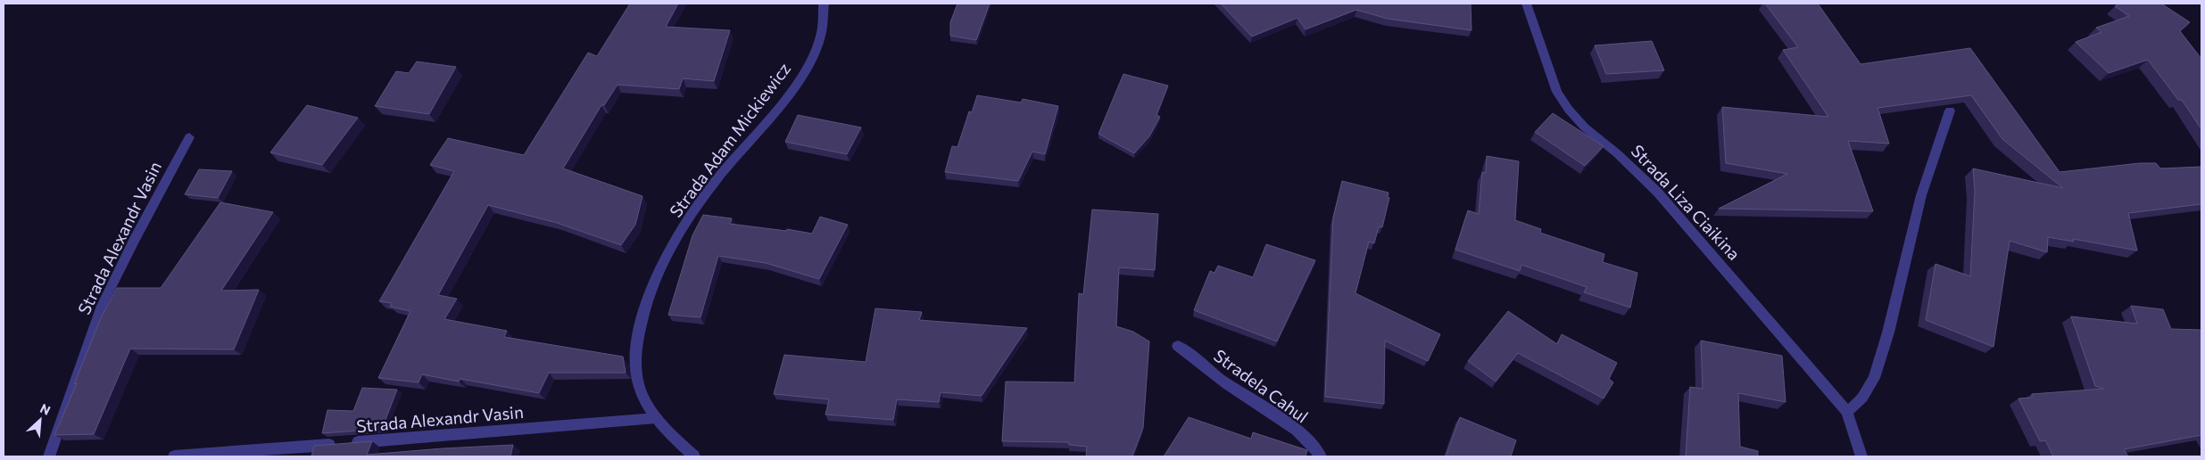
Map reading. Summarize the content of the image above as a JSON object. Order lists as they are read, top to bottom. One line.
{"streets":{"street":["Strada Adam Mickiewicz","Strada Liza Ciaikina","Strada Alexandr Vasin","Stradela Cahul"]},"crossings":[["Strada Adam Mickiewicz","Strada Alexandr Vasin"]],"north":"top right"}
